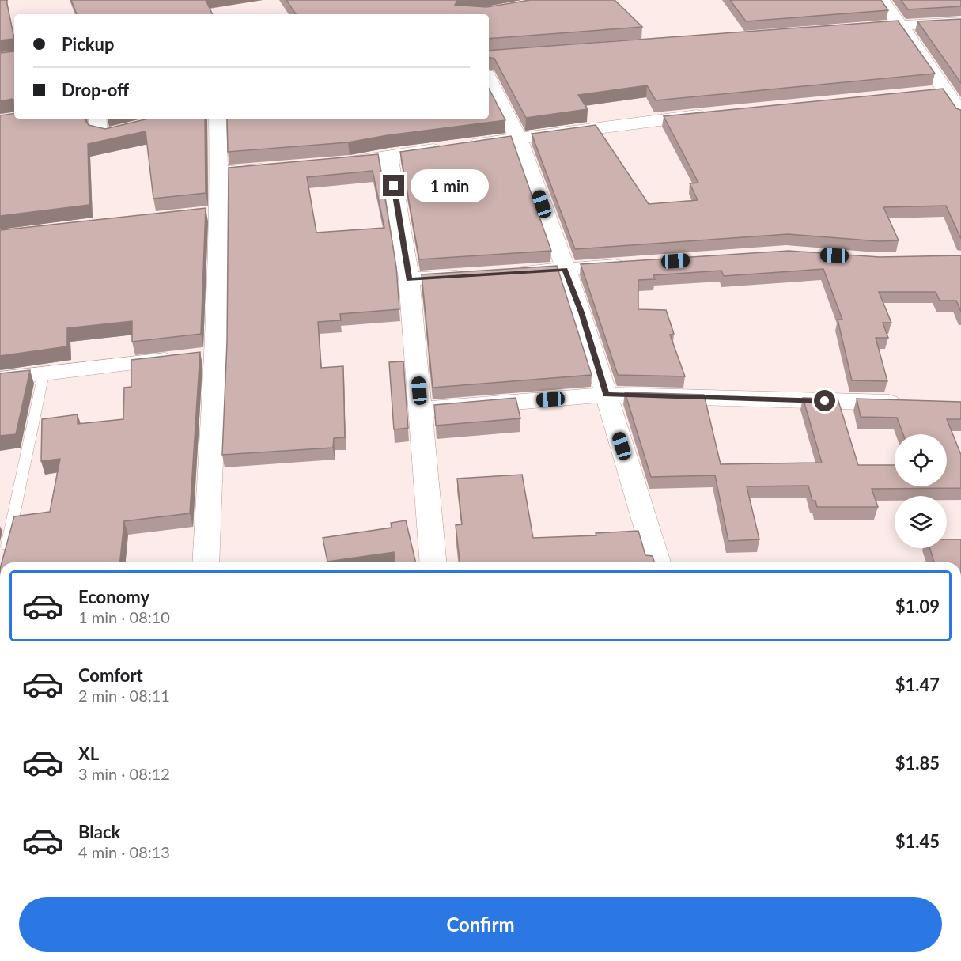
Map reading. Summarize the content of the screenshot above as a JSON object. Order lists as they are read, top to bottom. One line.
{"page":{"banner":["Pickup","Drop-off"],"bubble":"1 min","list":[{"name":"Economy","note":"1 min · 08:10","value":"$1.09"},{"name":"Comfort","note":"2 min · 08:11","value":"$1.47"},{"name":"XL","note":"3 min · 08:12","value":"$1.85"},{"name":"Black","note":"4 min · 08:13","value":"$1.45"}],"buttons":"Confirm"}}
